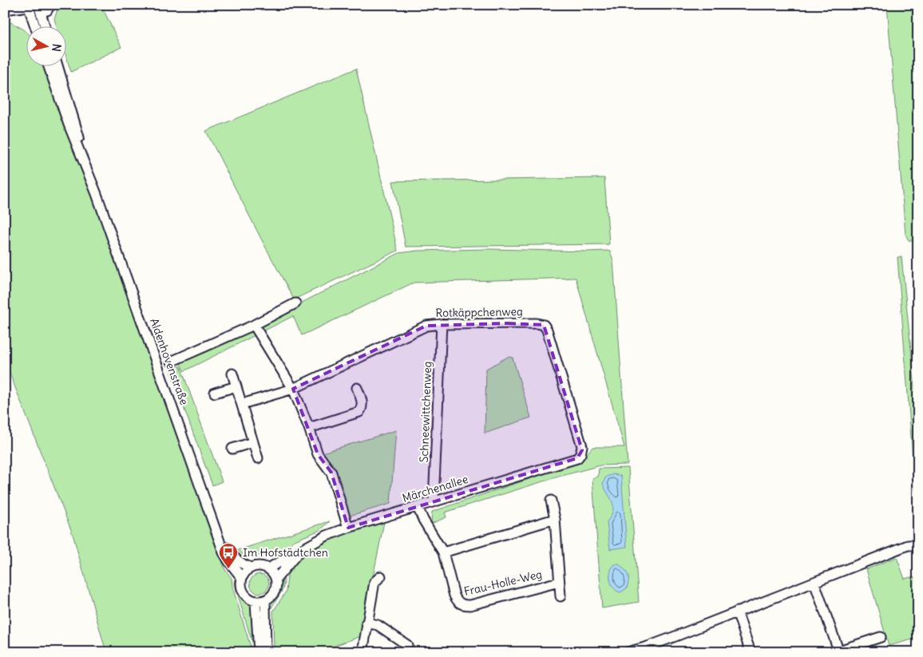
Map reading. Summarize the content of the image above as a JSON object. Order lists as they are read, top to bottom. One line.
{"streets":{"street":["Rotkäppchenweg","Aldenhovenstraße","Schneewittchenweg","Märchenallee","Frau-Holle-Weg"]},"crossings":[["Rotkäppchenweg","Schneewittchenweg"],["Rotkäppchenweg","Märchenallee"],["Aldenhovenstraße","Märchenallee"],["Schneewittchenweg","Märchenallee"],["Märchenallee","Frau-Holle-Weg"]],"places":{"bus stop":["Im Hofstädtchen"]},"north":"right"}
